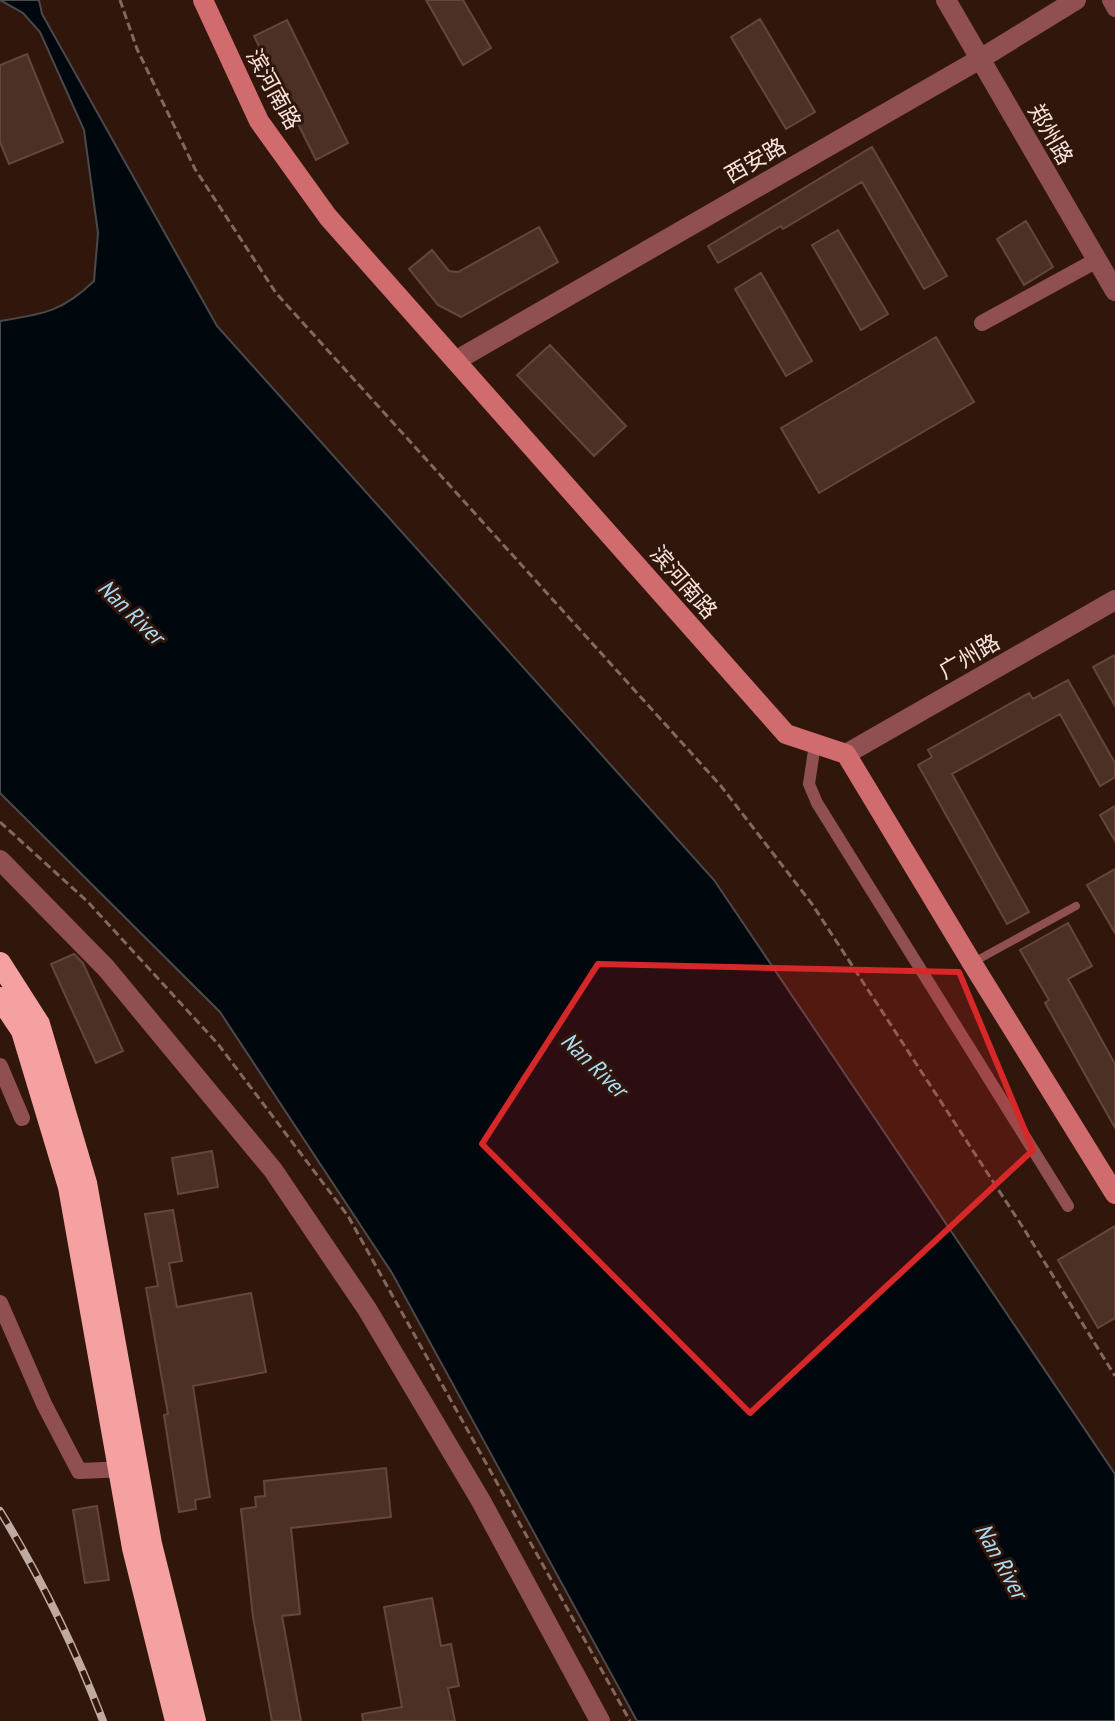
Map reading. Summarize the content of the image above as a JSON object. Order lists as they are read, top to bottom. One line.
{"streets":{"main road":["滨河南路"],"street":["郑州路","西安路","广州路"]},"crossings":[["滨河南路","西安路"],["滨河南路","广州路"],["郑州路","西安路"]],"water":["Nan River"]}
